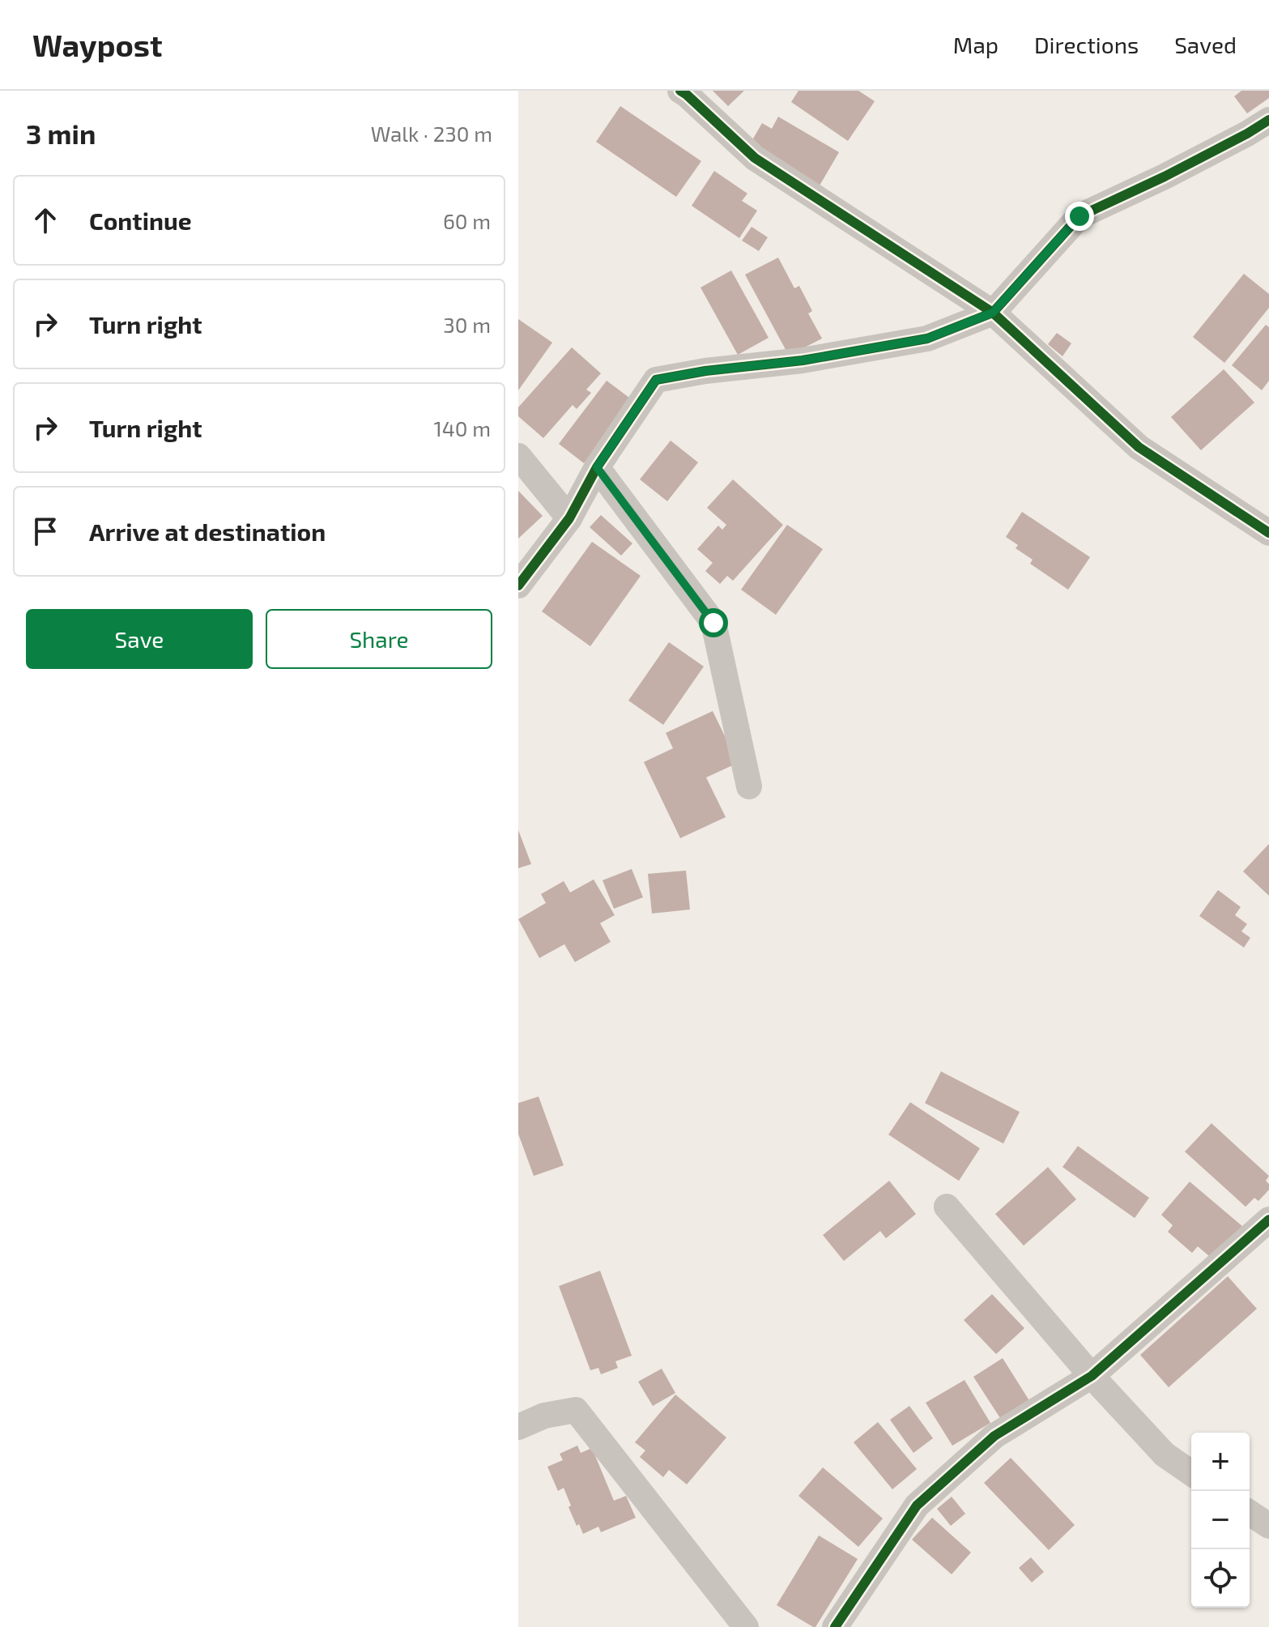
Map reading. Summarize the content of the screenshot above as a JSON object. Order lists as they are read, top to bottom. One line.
{"page":{"header":"Waypost","nav":["Map","Directions","Saved"],"heading":["3 min","Walk · 230 m"],"list":[["Continue","60 m"],["Turn right","30 m"],["Turn right","140 m"],"Arrive at destination"],"buttons":["Save","Share"],"map_buttons":["+","−"]}}
